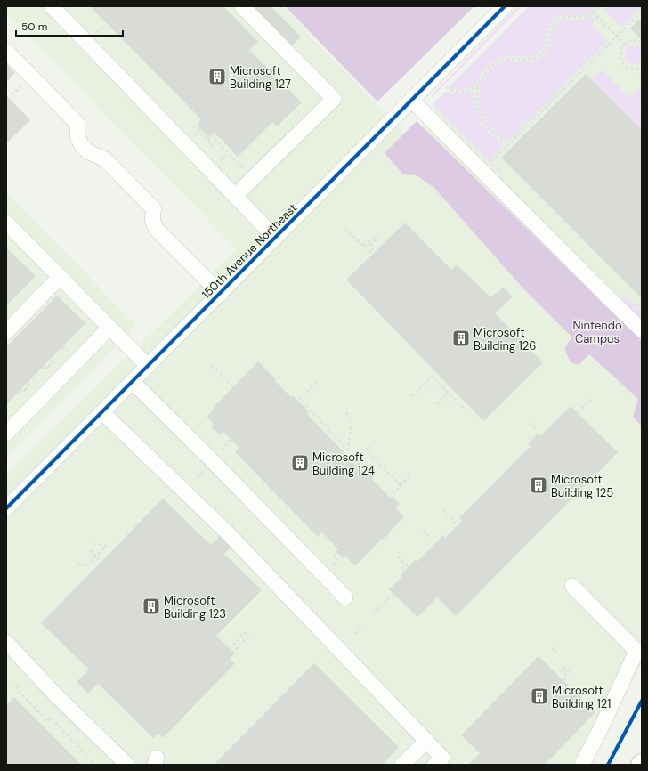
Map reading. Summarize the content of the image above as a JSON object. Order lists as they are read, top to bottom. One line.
{"streets":{"street":["150th Avenue Northeast"]},"parks":["Nintendo Campus"],"places":{"building":["Microsoft Building 127","Microsoft Building 126","Microsoft Building 124","Microsoft Building 125","Microsoft Building 123","Microsoft Building 121"]},"scale_bar":"50 m"}
